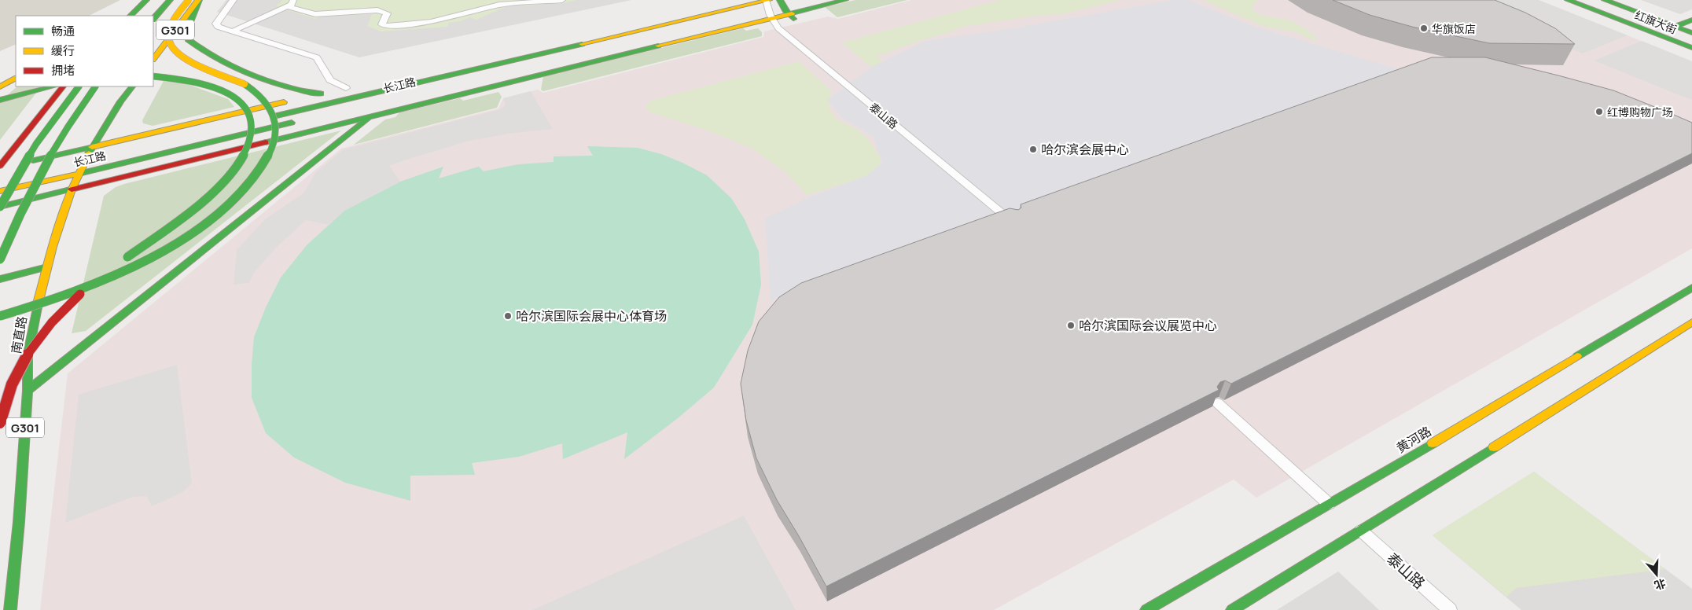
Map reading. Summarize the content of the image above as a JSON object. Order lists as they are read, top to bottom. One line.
{"streets":{"main road":["红旗大街","G301","长江路","南直路","黄河路"],"street":["泰山路"]},"crossings":[["长江路","泰山路"],["长江路","南直路"]],"places":["华旗饭店","红博购物广场","哈尔滨会展中心","哈尔滨国际会展中心体育场","哈尔滨国际会议展览中心"],"legend":["畅通","缓行","拥堵"],"north":"bottom"}
